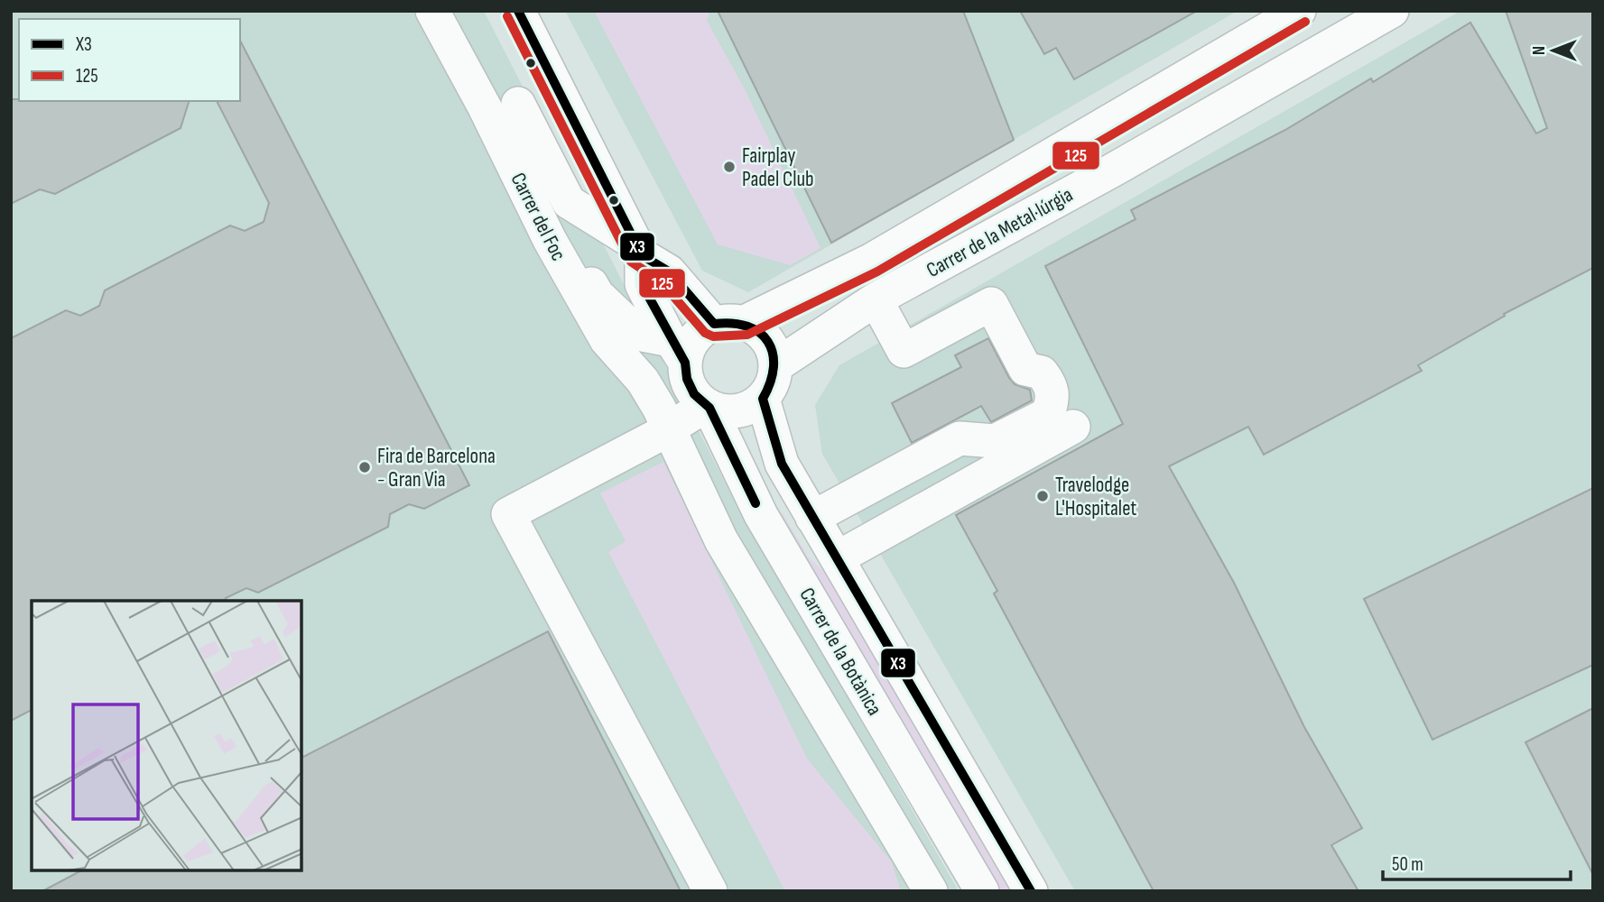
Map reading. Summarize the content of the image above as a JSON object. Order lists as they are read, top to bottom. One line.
{"streets":{"street":["Carrer del Foc","Carrer de la Metal·lúrgia","Carrer de la Botànica"]},"crossings":[["Carrer de la Metal·lúrgia","Carrer de la Botànica"]],"places":["Fairplay Padel Club","Fira de Barcelona - Gran Via","Travelodge L'Hospitalet"],"lines":["transit line X3","transit line 125"],"legend":["X3","125"],"scale_bar":"50 m","north":"left"}
